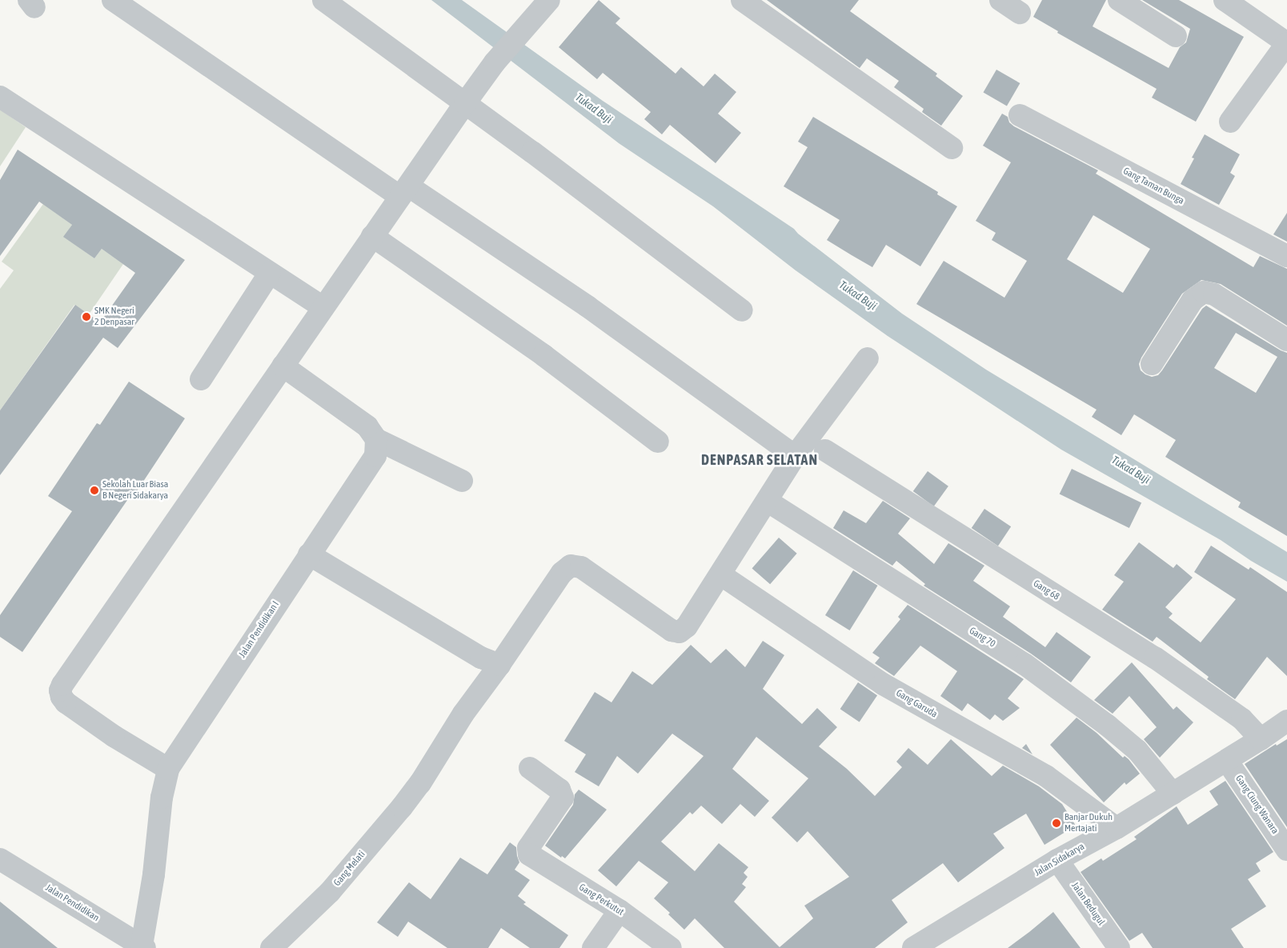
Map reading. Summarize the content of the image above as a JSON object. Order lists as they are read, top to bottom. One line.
{"streets":{"street":["Gang Taman Bunga","Gang 68","Jalan Pendidikan I","Gang 70","Gang Garuda","Gang Ciung Wanara","Jalan Sidakarya","Gang Melati","Gang Perkutut","Jalan Pendidikan","Jalan Bedugul"]},"crossings":[["Gang 68","Jalan Sidakarya"],["Jalan Pendidikan I","Jalan Pendidikan"],["Gang 70","Jalan Sidakarya"],["Gang Garuda","Jalan Sidakarya"],["Gang Garuda","Gang Melati"],["Gang Ciung Wanara","Jalan Sidakarya"],["Jalan Sidakarya","Jalan Bedugul"]],"districts":["DENPASAR SELATAN"],"water":["Tukad Buji"],"places":["SMK Negeri 2 Denpasar","Sekolah Luar Biasa B Negeri Sidakarya","Banjar Dukuh Mertajati"]}
